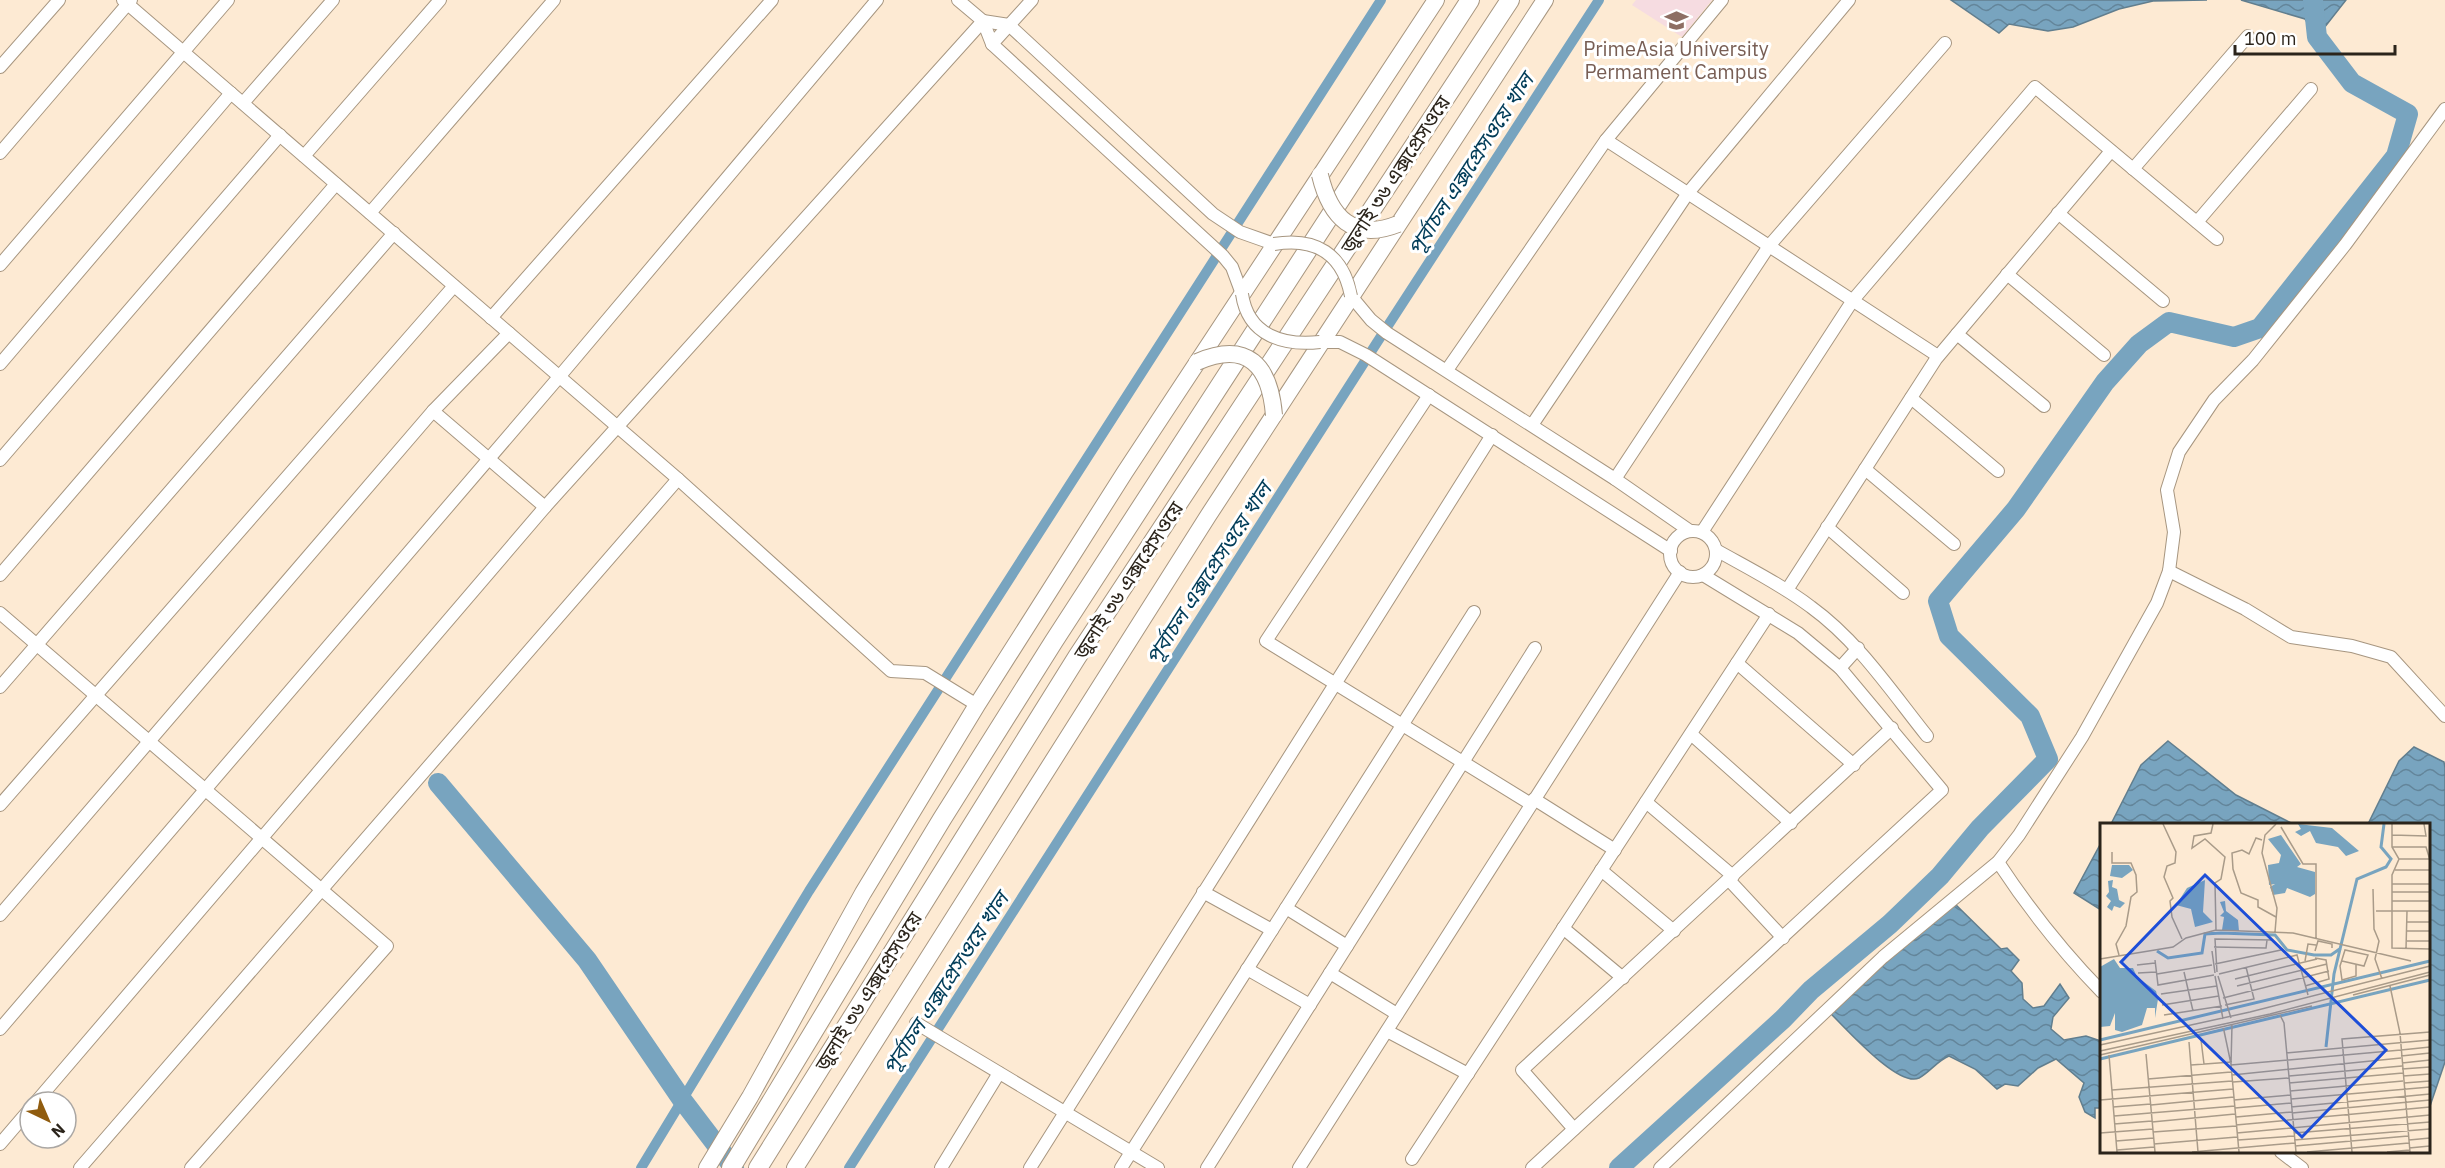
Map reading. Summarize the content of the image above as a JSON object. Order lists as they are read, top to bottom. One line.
{"streets":{"highway":["জুলাই ৩৬ এক্সপ্রেসওয়ে"]},"water":["পূর্বাচল এক্সপ্রেসওয়ে খাল"],"places":{"school or university":["PrimeAsia University Permament Campus"]},"scale_bar":"100 m","north":"bottom right"}
